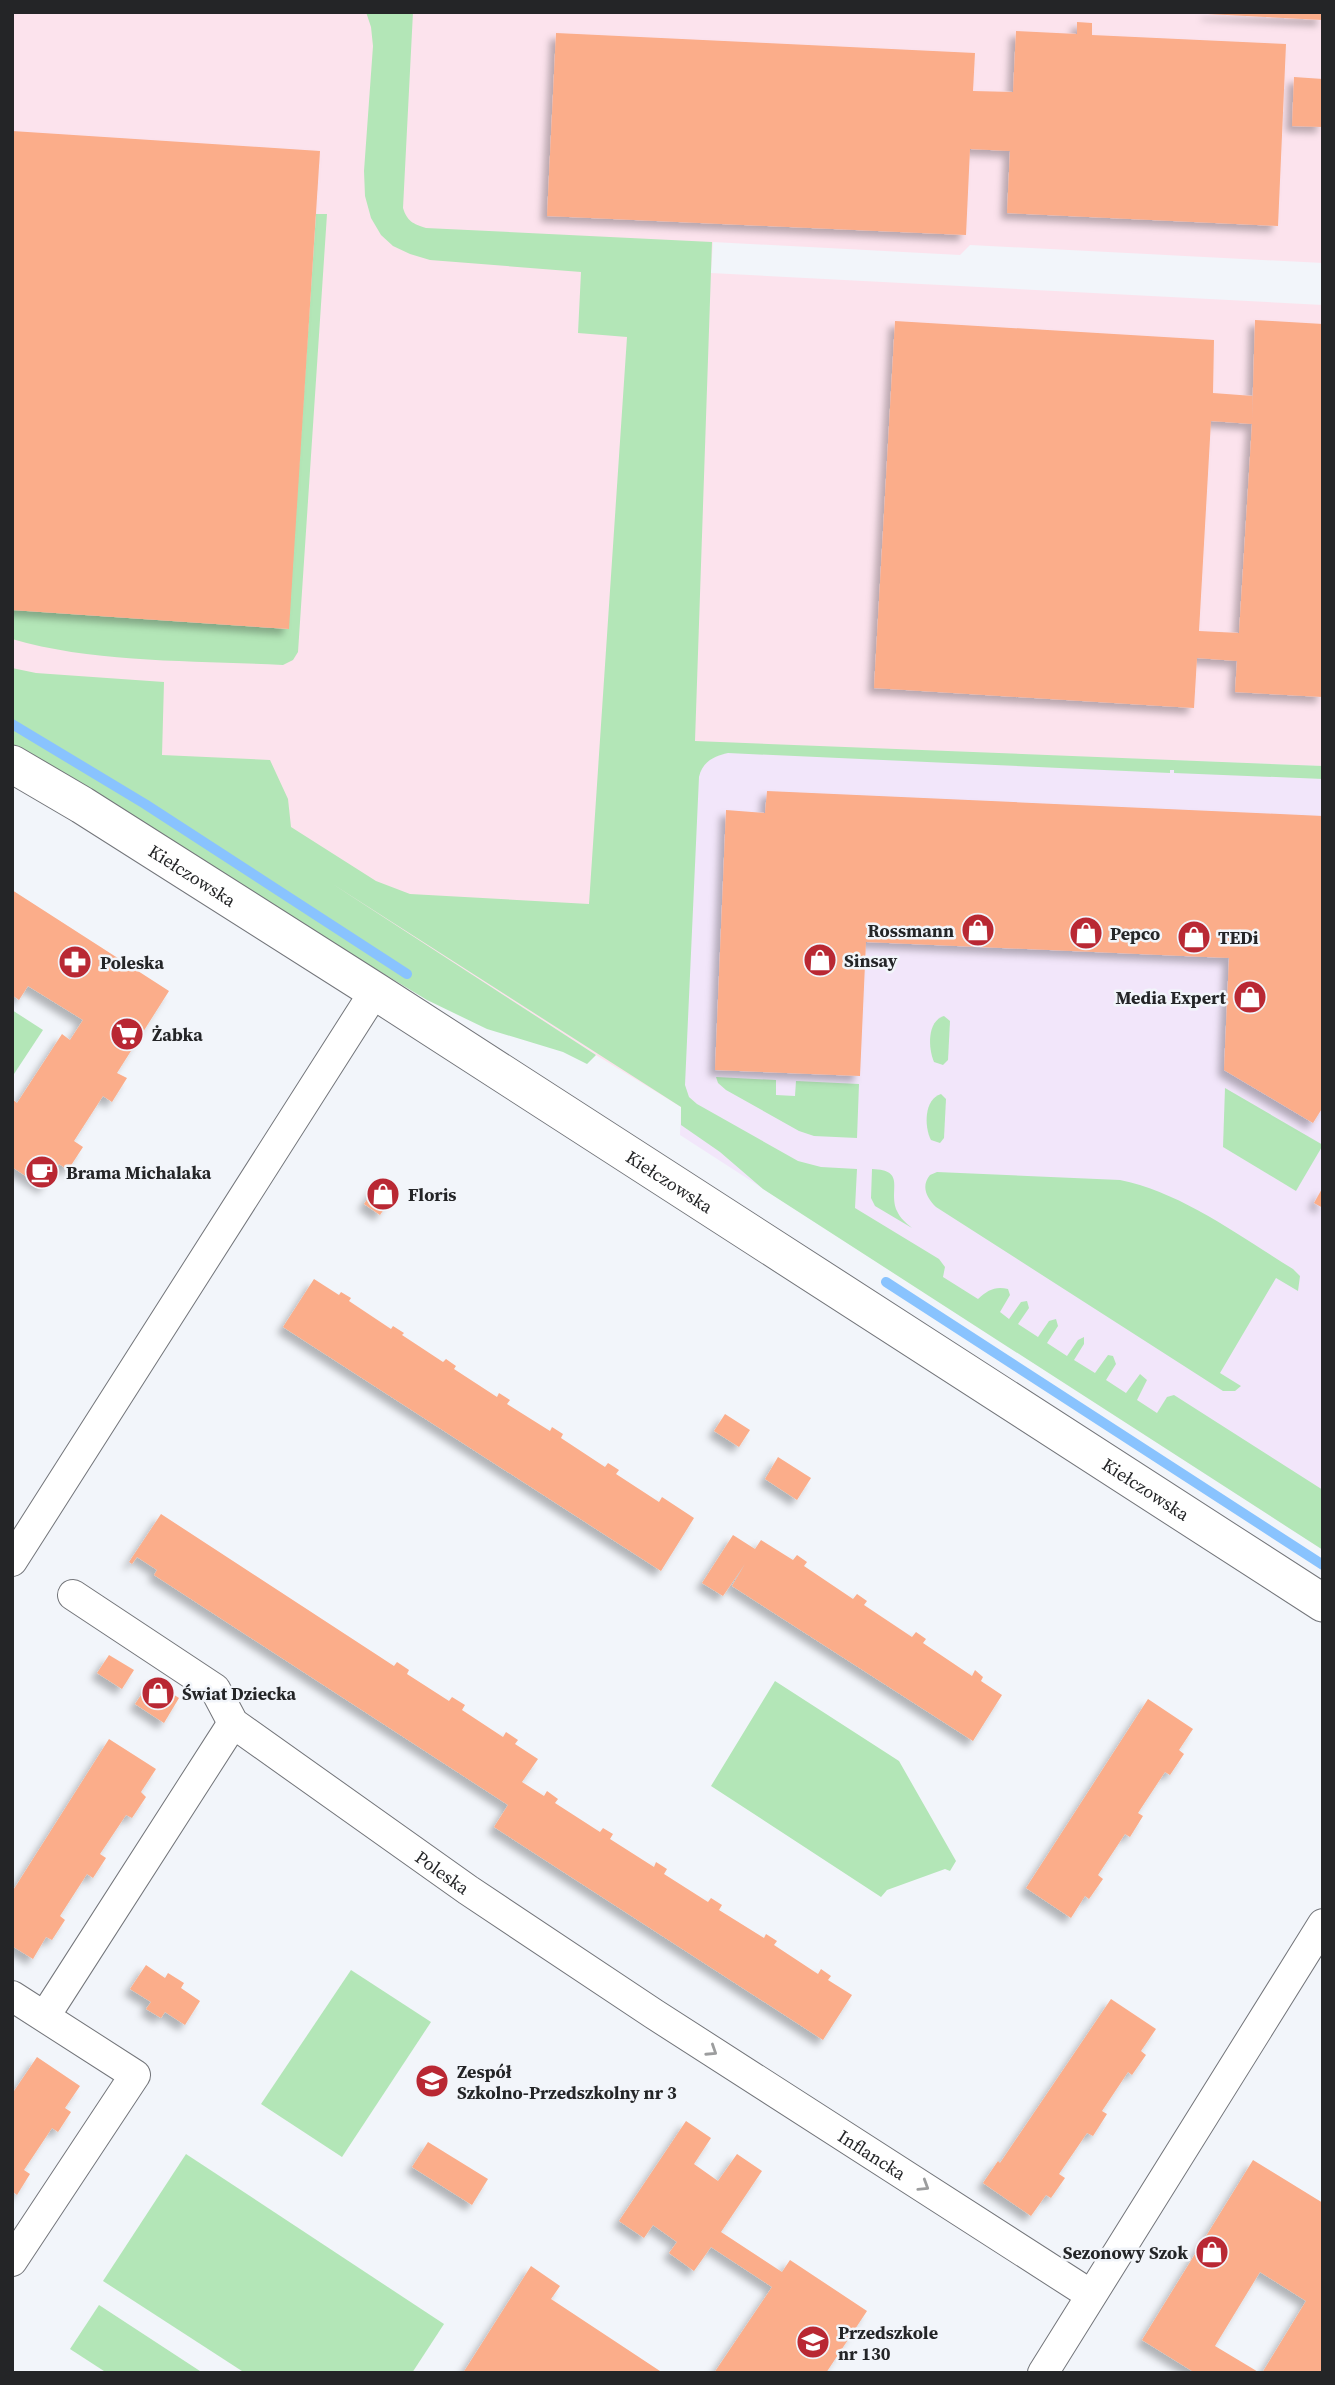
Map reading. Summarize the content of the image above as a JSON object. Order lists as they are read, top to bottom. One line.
{"streets":{"street":["Kiełczowska","Poleska","Inflancka"]},"crossings":[["Poleska","Inflancka"]],"one_way":["Inflancka"],"places":{"shop":["Rossmann","Pepco","TEDi","Sinsay","Media Expert","Floris","Świat Dziecka","Sezonowy Szok"],"pharmacy":["Poleska"],"supermarket":["Żabka"],"cafe":["Brama Michalaka"],"school or university":["Zespół Szkolno-Przedszkolny nr 3","Przedszkole nr 130"]}}
